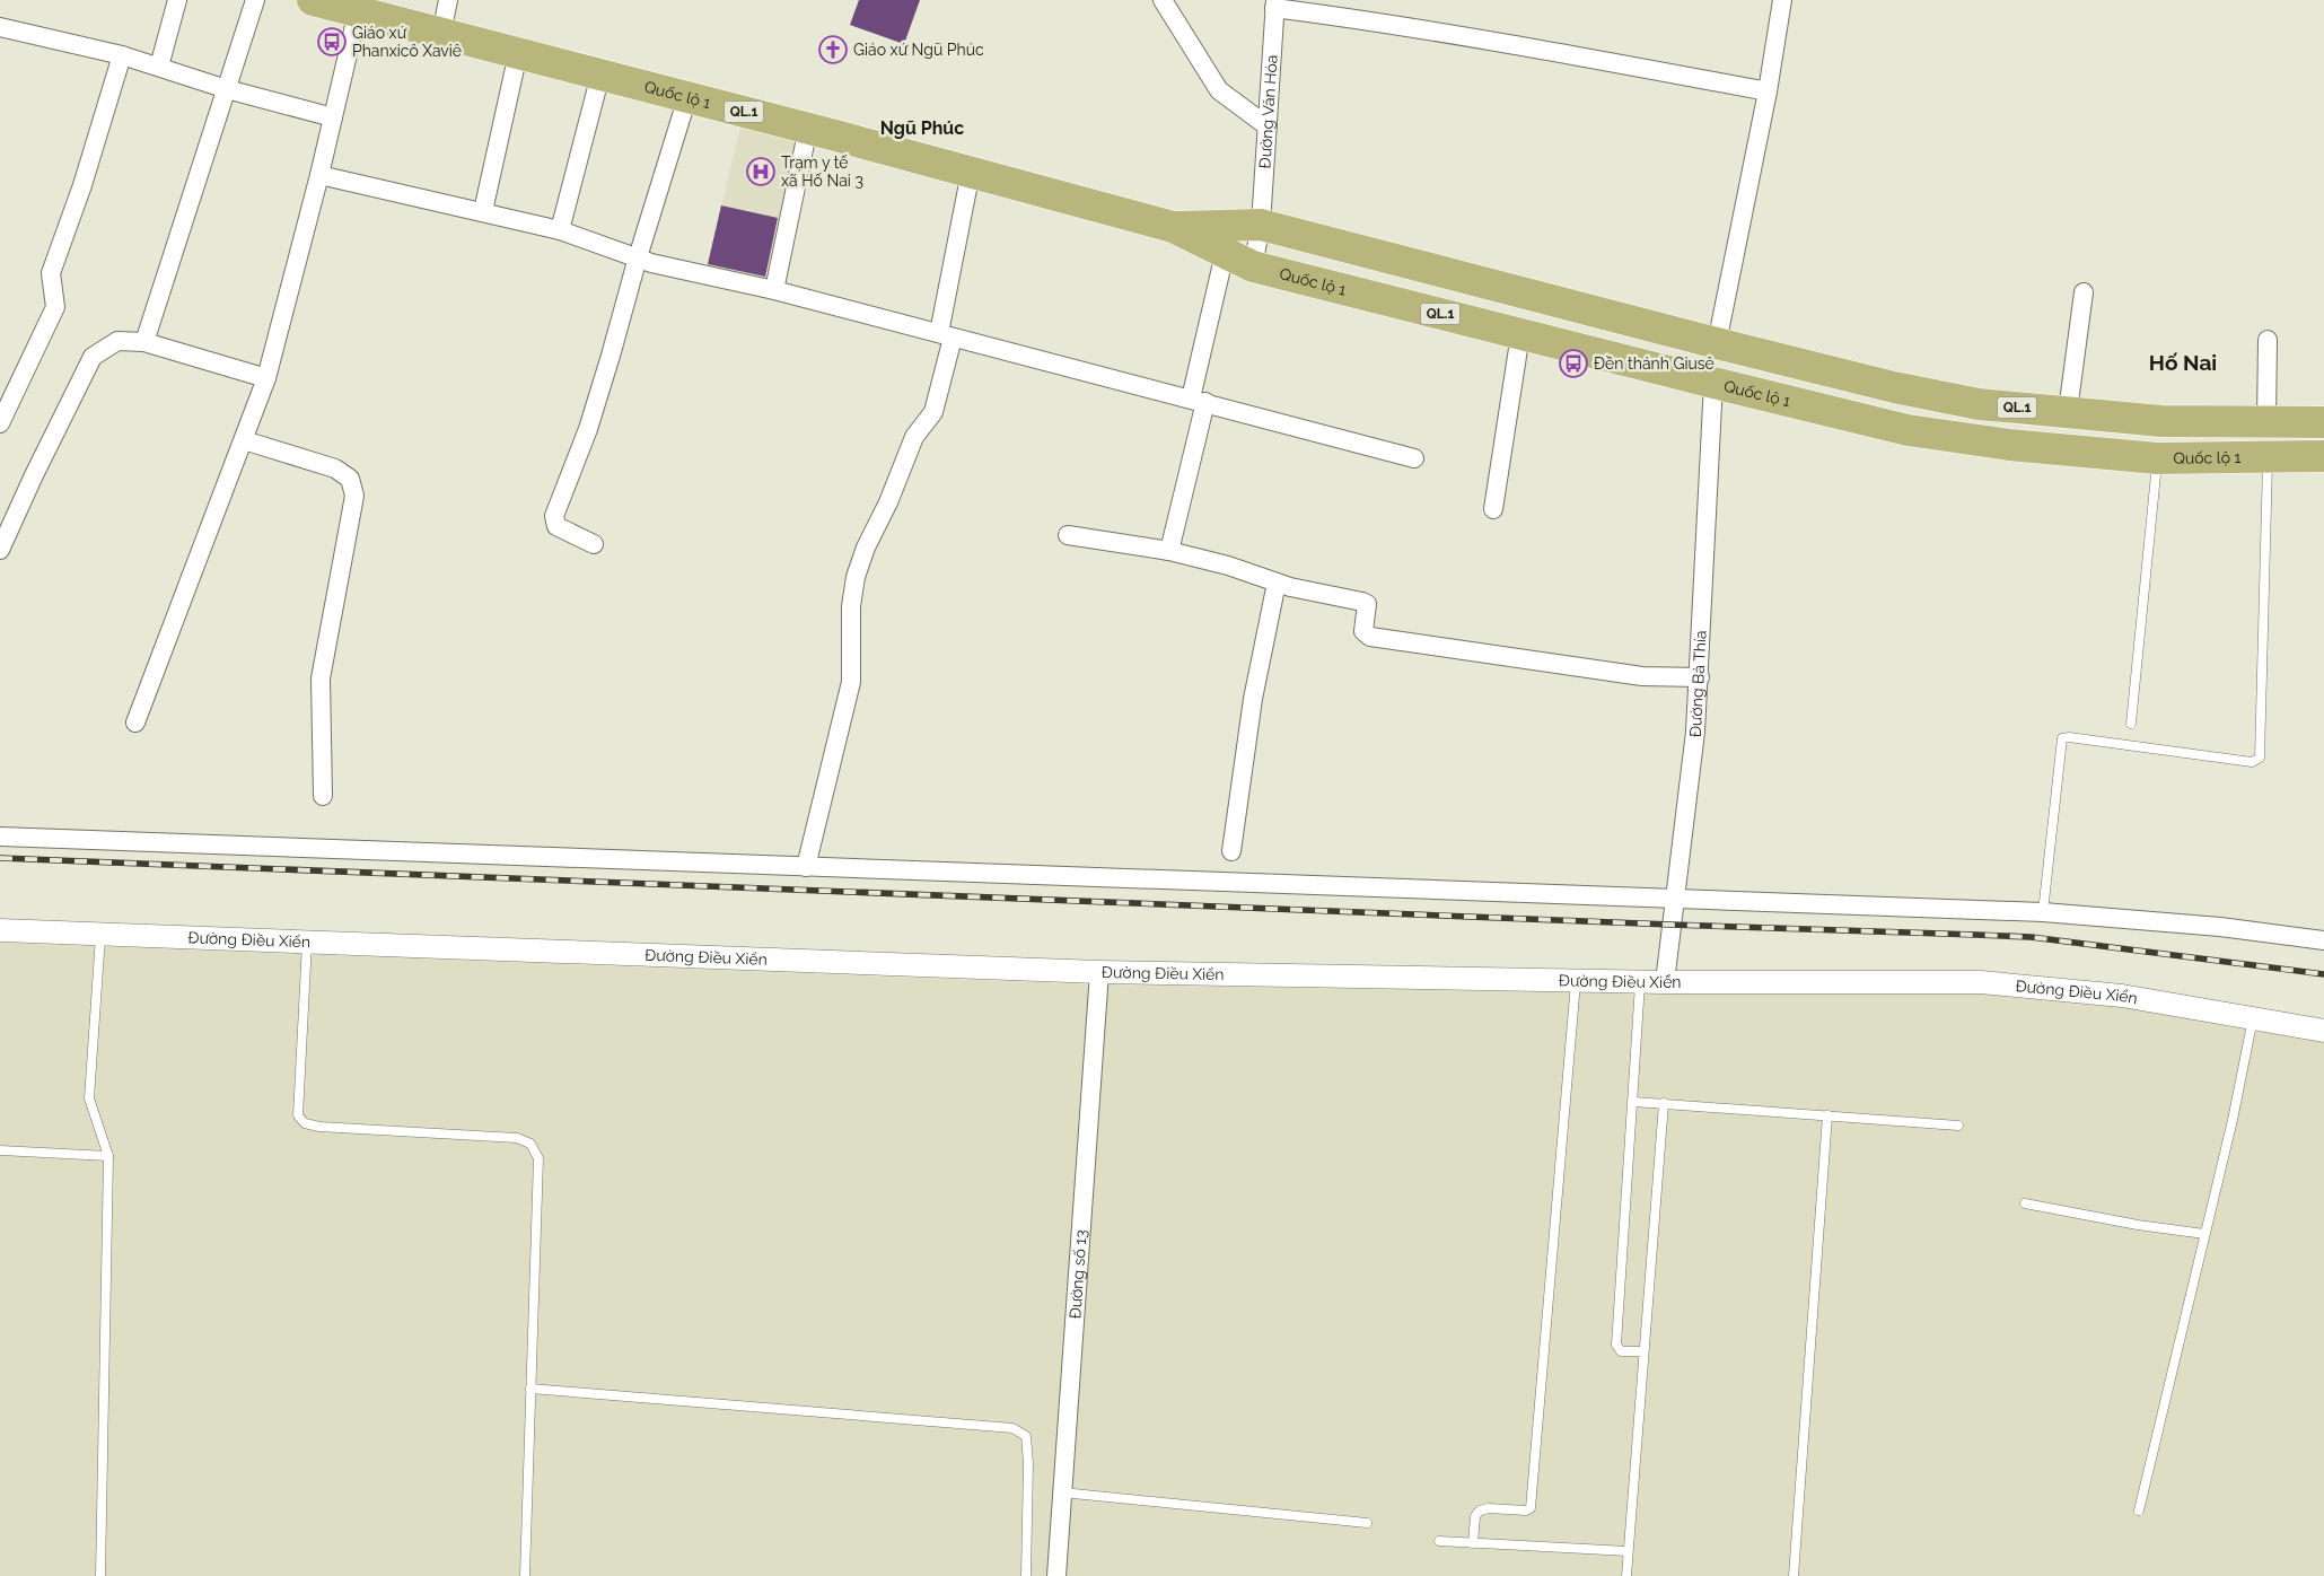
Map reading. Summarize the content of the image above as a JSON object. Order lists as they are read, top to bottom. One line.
{"streets":{"highway":["Quốc lộ 1","QL.1"],"street":["Đường Văn Hóa","Đường Bà Thía","Đường Điều Xiển","Đường số 13"]},"crossings":[["Quốc lộ 1","Đường Văn Hóa"],["Quốc lộ 1","Đường Bà Thía"],["Đường Bà Thía","Đường Điều Xiển"],["Đường Điều Xiển","Đường số 13"]],"districts":["Ngũ Phúc","Hố Nai"],"places":{"bus stop":["Giáo xứ Phanxicô Xaviê","Đền thánh Giusê"],"church":["Giáo xứ Ngũ Phúc"],"hospital":["Trạm y tế xã Hố Nai 3"]}}
